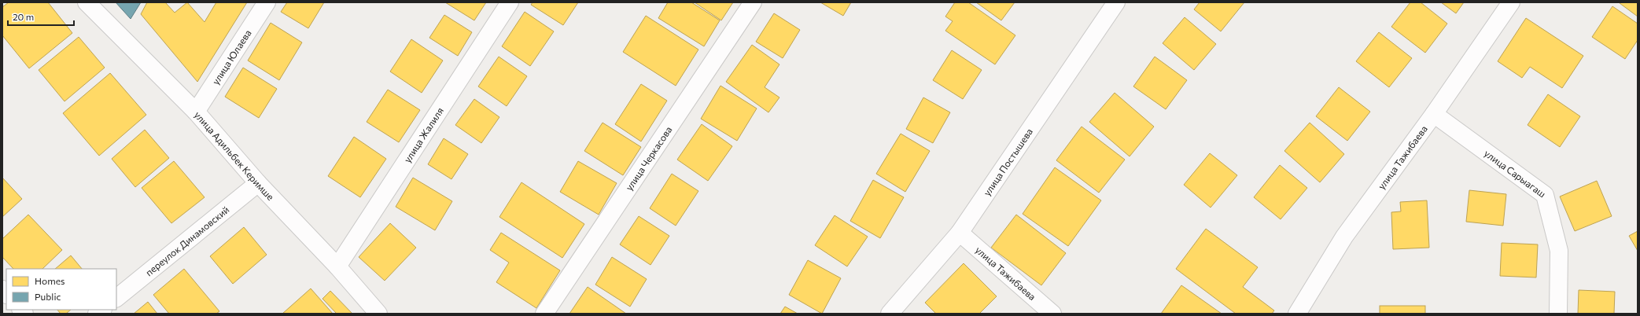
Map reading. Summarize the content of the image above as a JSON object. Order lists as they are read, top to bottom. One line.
{"streets":{"street":["улица Юлаева","улица Жалиля","улица Адильбек Керимше","улица Тажибаева","улица Черкасова","улица Постышева","улица Сарыагаш","переулок Динамовский"]},"crossings":[["улица Юлаева","улица Адильбек Керимше"],["улица Жалиля","улица Адильбек Керимше"],["улица Адильбек Керимше","переулок Динамовский"],["улица Тажибаева","улица Постышева"],["улица Тажибаева","улица Сарыагаш"]],"legend":["Homes","Public"],"scale_bar":"20 m"}
